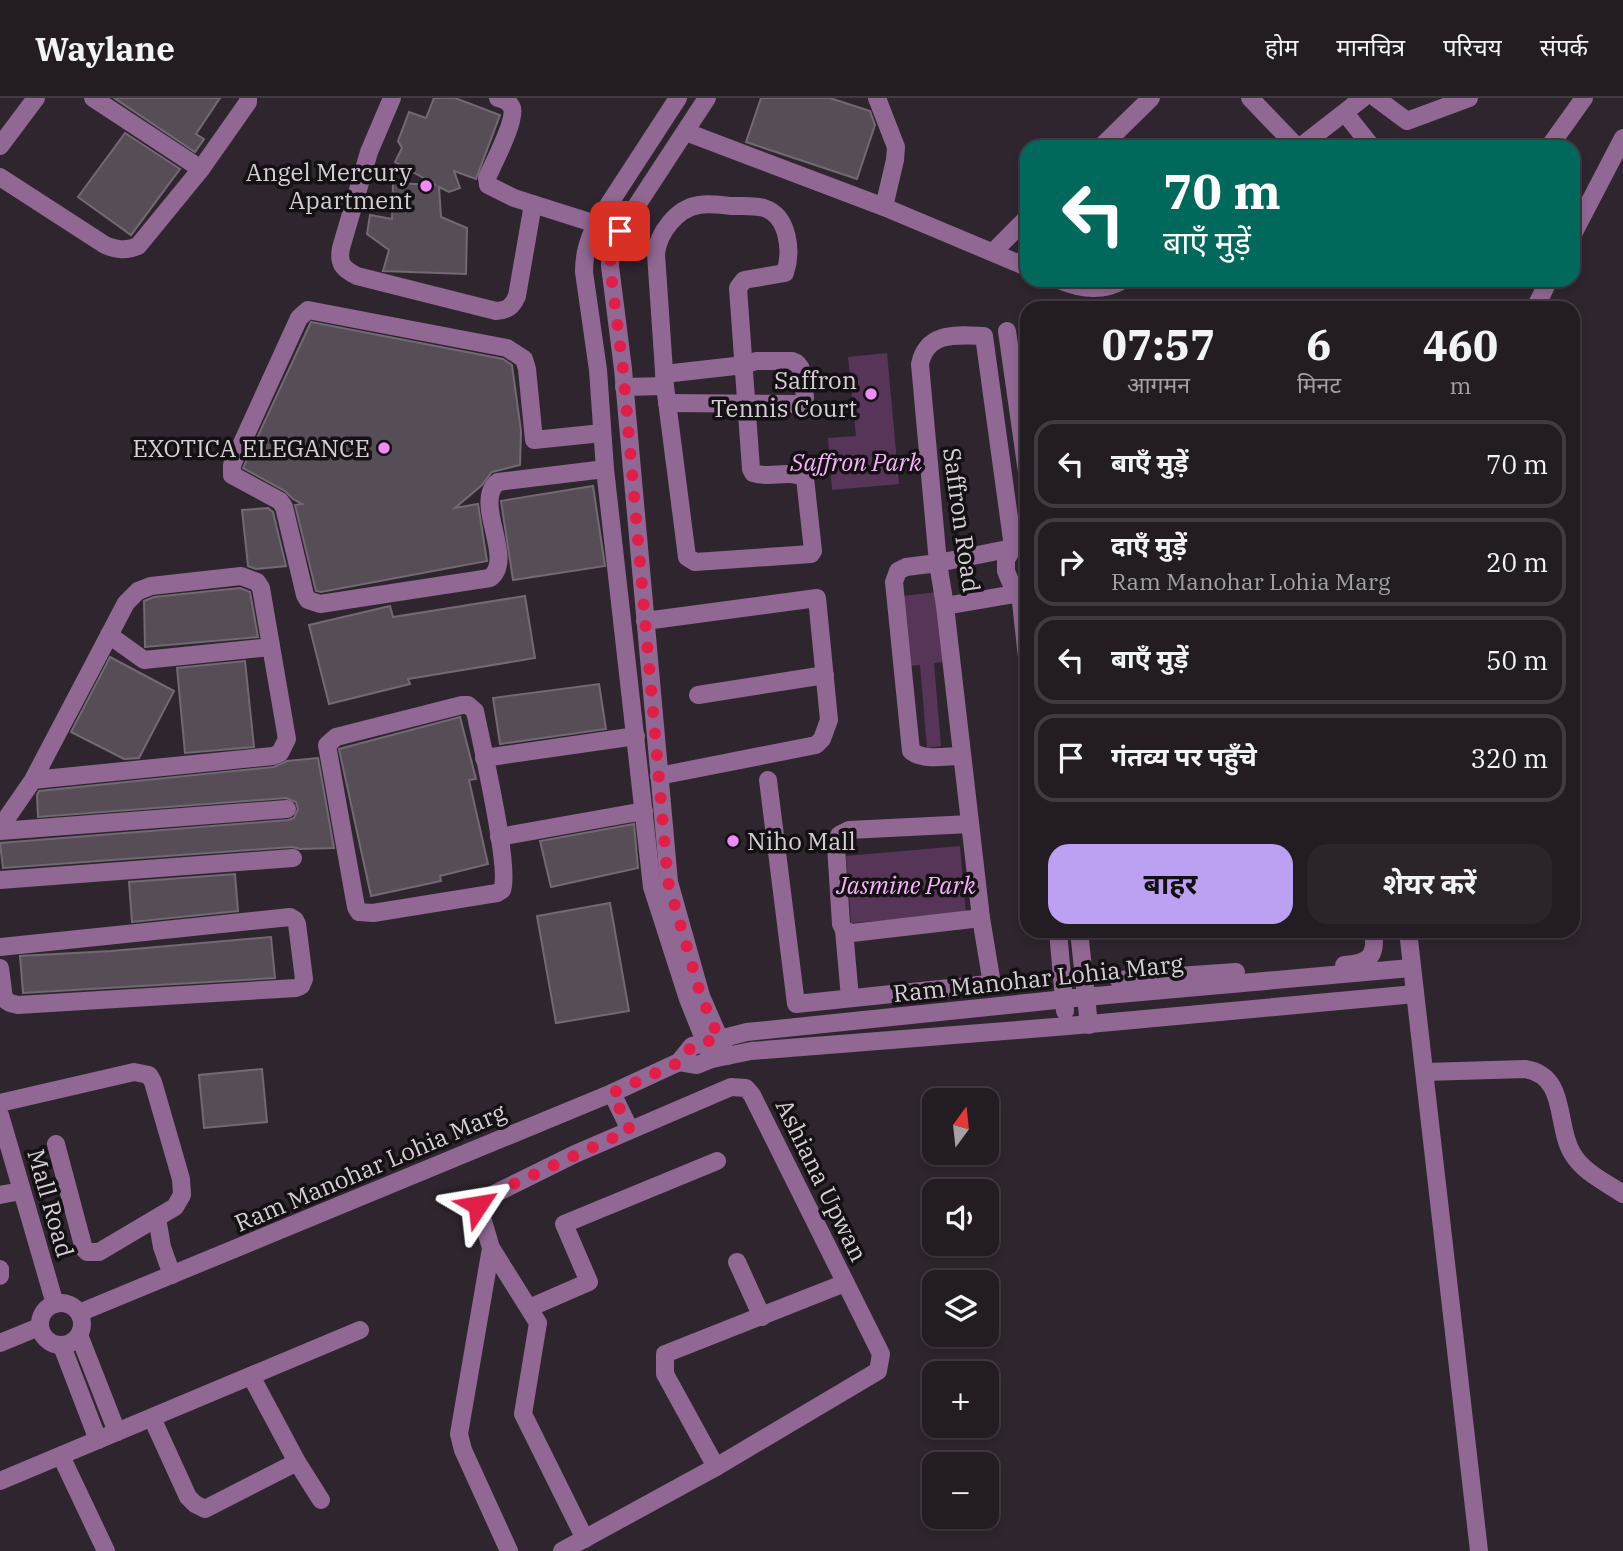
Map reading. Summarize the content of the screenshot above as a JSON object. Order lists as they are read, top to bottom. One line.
{"streets":{"street":["Saffron Road","Ram Manohar Lohia Marg","Ashiana Upwan","Mall Road"]},"crossings":[["Ram Manohar Lohia Marg","Mall Road"]],"parks":["Saffron Park","Jasmine Park"],"places":["Angel Mercury Apartment","Saffron Tennis Court","EXOTICA ELEGANCE","Niho Mall"],"north":"top","page":{"header":"Waylane","nav":["होम","मानचित्र","परिचय","संपर्क"],"turn":["70 m","बाएँ मुड़ें"],"eta":["07:57","आगमन","6","मिनट","460","m"],"list":[{"name":"बाएँ मुड़ें","value":"70 m"},{"name":"दाएँ मुड़ें","note":"Ram Manohar Lohia Marg","value":"20 m"},{"name":"बाएँ मुड़ें","value":"50 m"},{"name":"गंतव्य पर पहुँचे","value":"320 m"}],"buttons":["बाहर","शेयर करें"],"map_buttons":["+","−"]}}
